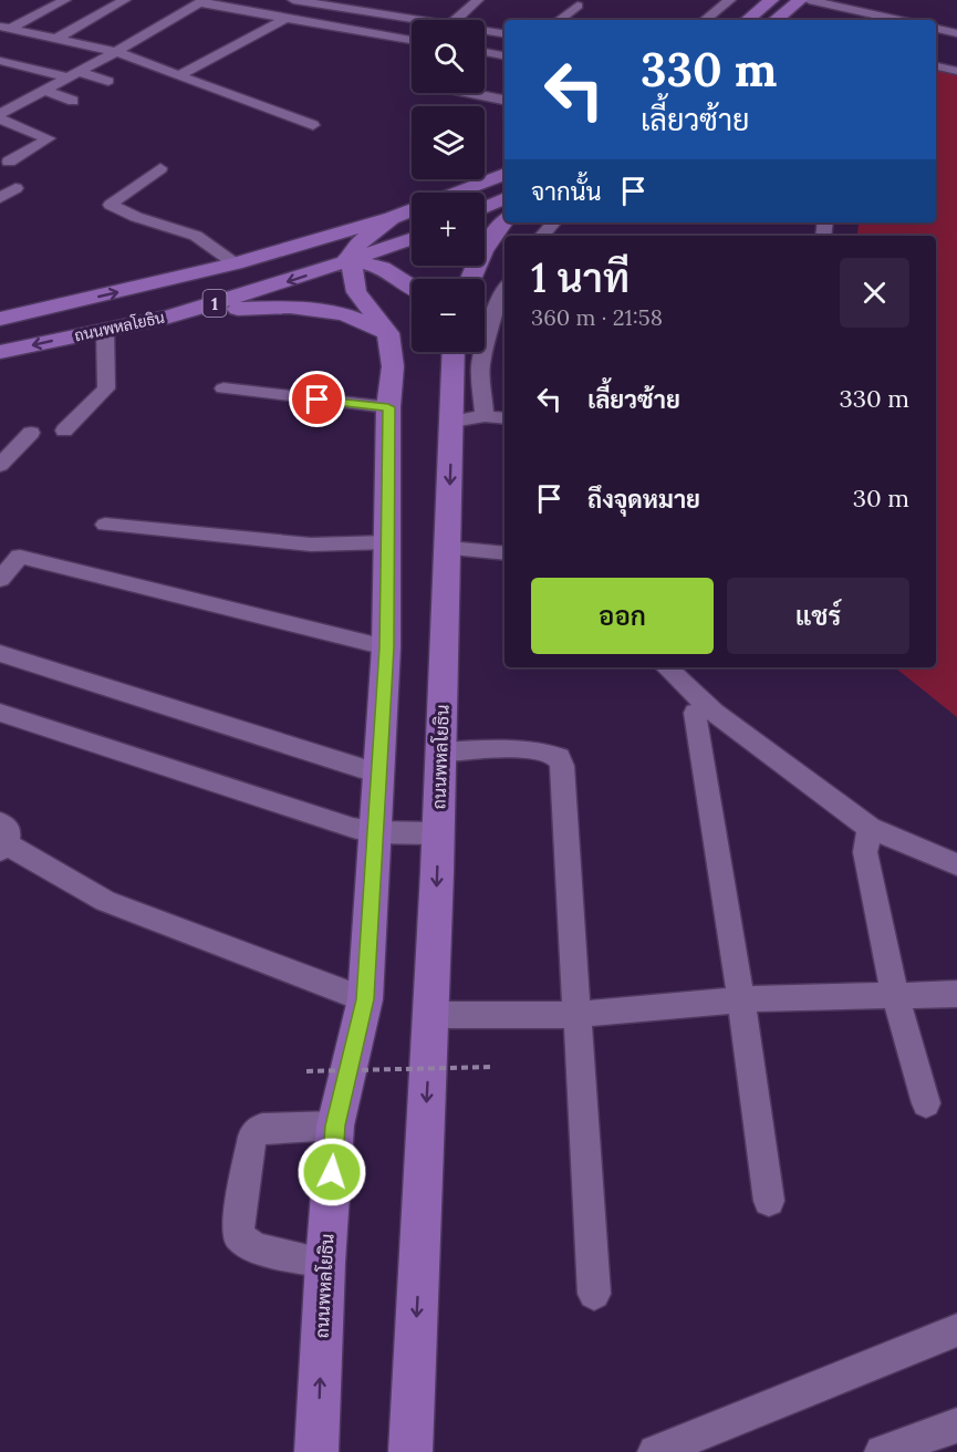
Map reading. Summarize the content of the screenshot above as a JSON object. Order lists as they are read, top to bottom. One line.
{"streets":{"main road":["1","ถนนพหลโยธิน"]},"page":{"map_buttons":["+","−"],"turn":["330 m","เลี้ยวซ้าย"],"then":"จากนั้น","heading":["1 นาที","360 m · 21:58"],"list":[{"name":"เลี้ยวซ้าย","value":"330 m"},{"name":"ถึงจุดหมาย","value":"30 m"}],"buttons":["ออก","แชร์"]}}
